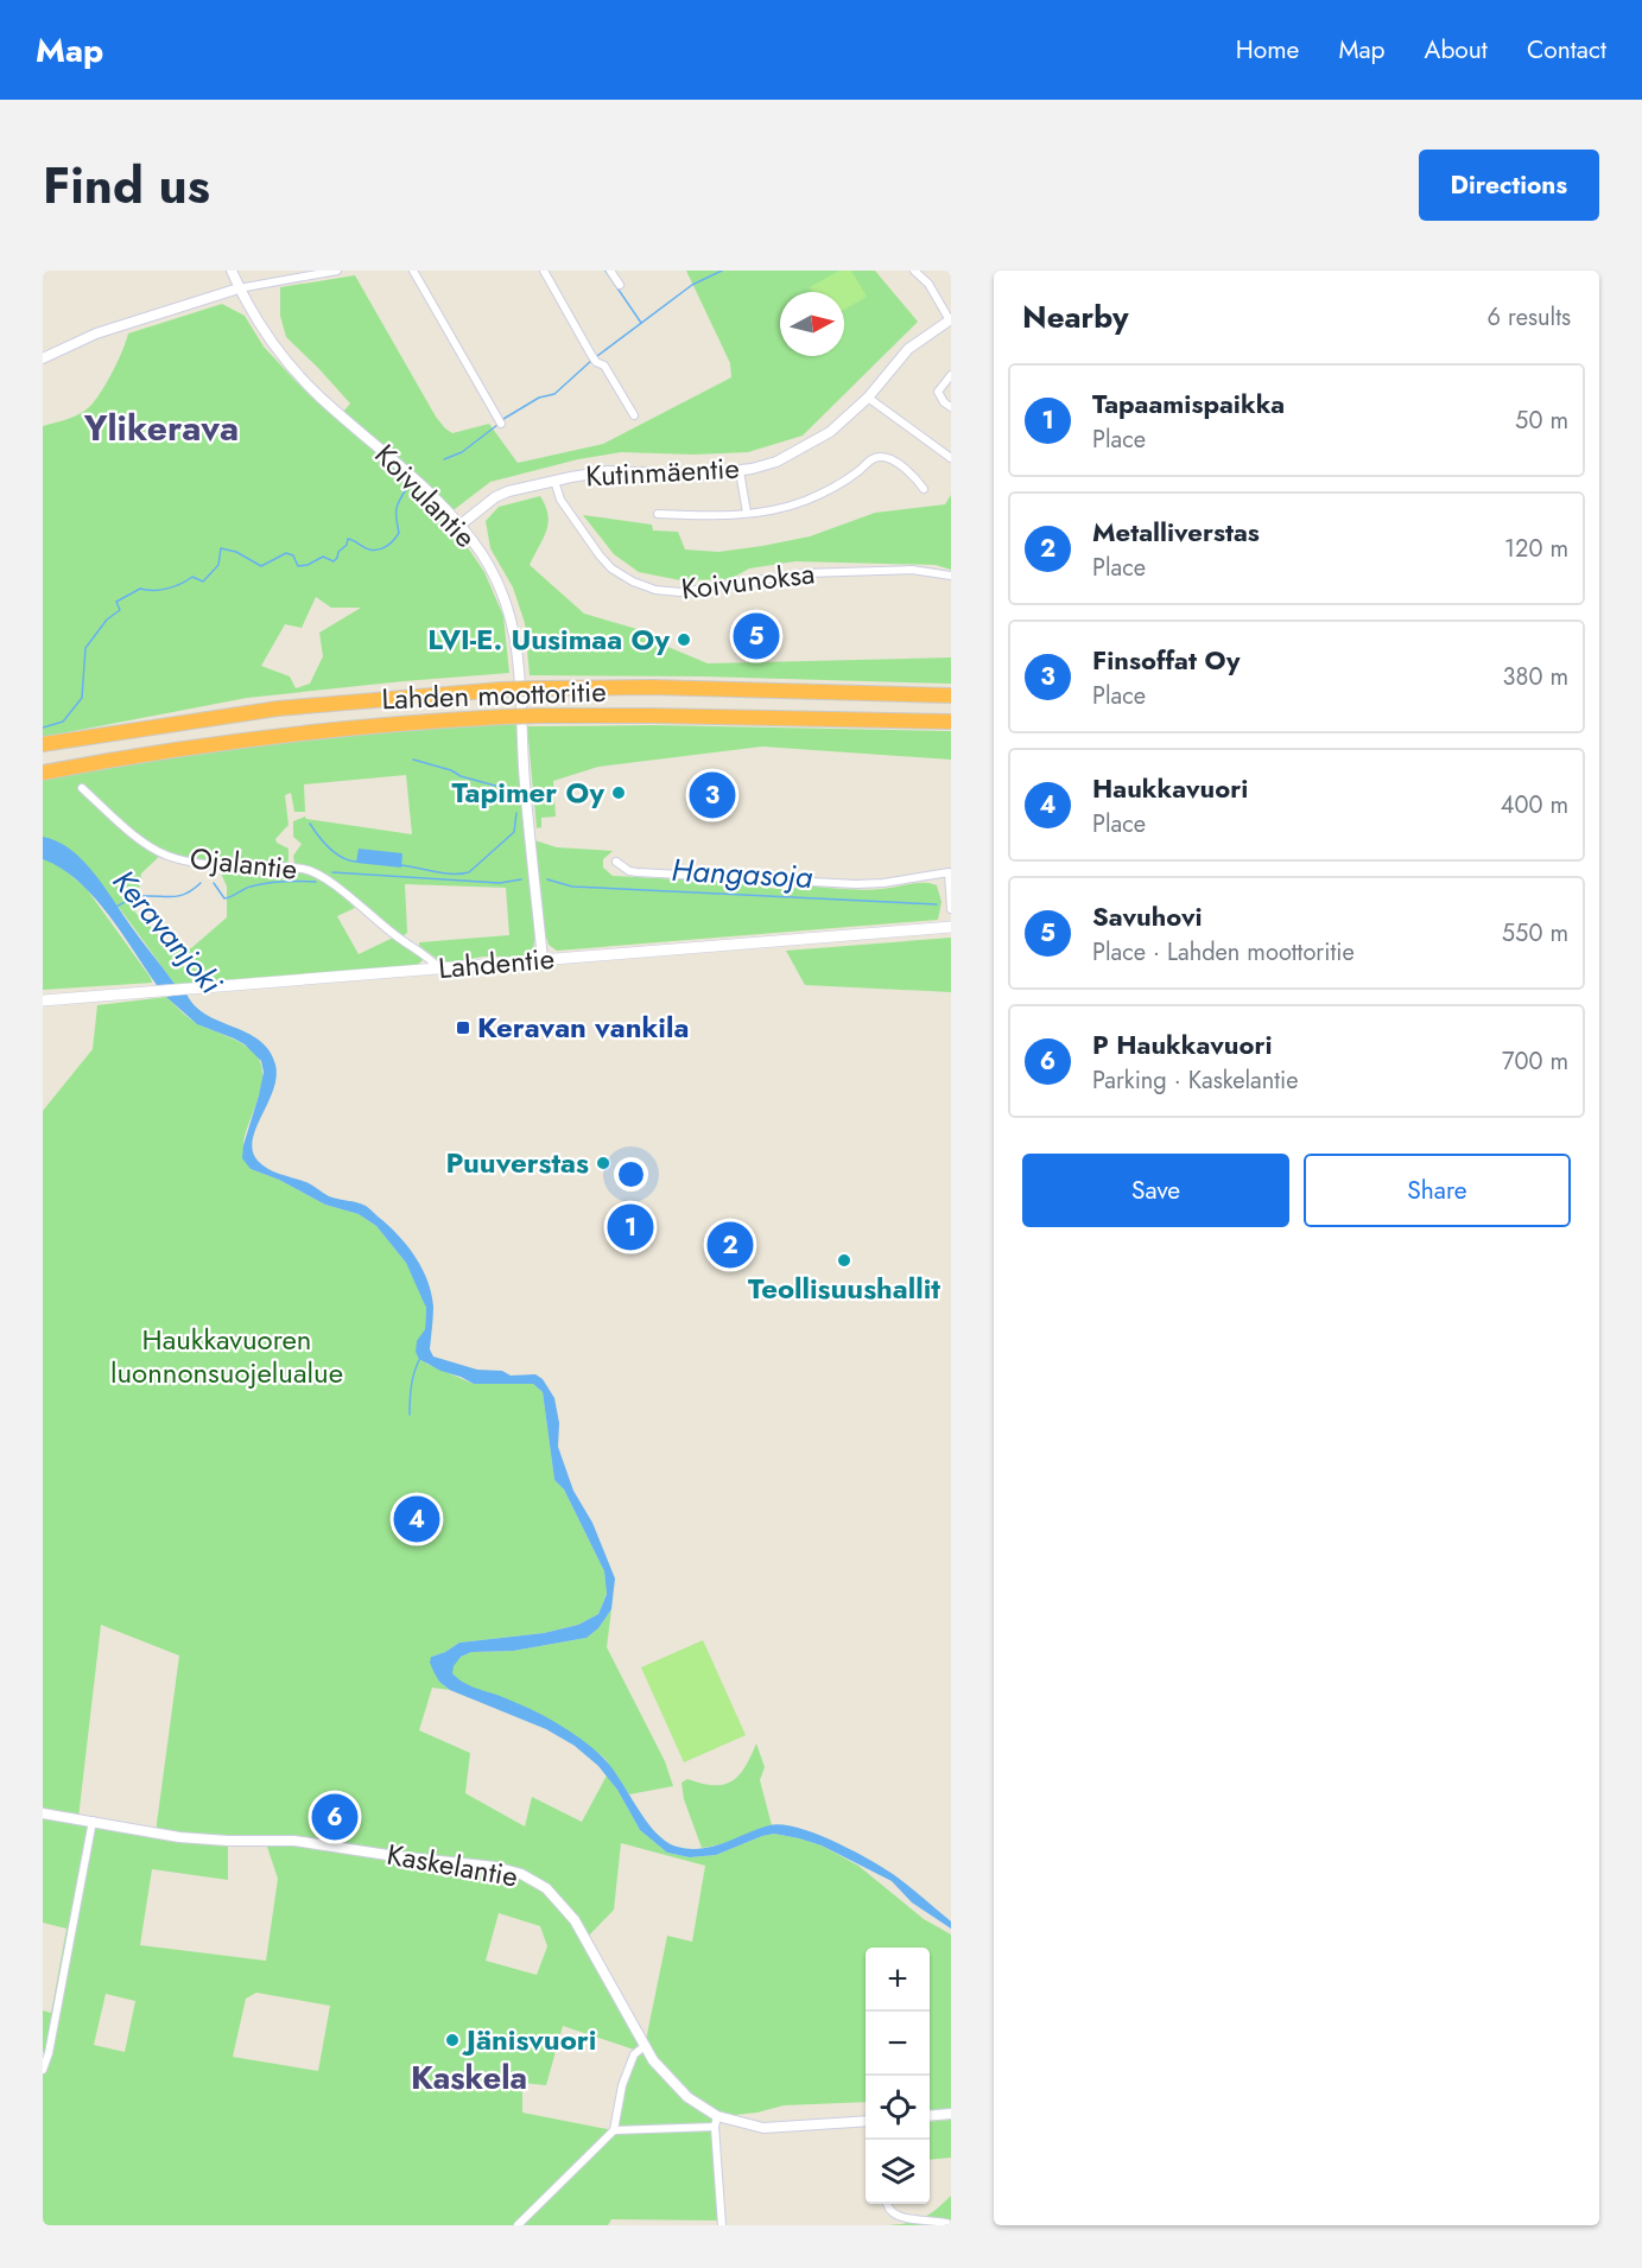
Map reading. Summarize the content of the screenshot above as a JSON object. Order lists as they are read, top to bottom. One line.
{"streets":{"highway":["Lahden moottoritie"],"main road":["Lahdentie"],"street":["Kutinmäentie","Koivulantie","Koivunoksa","Ojalantie","Kaskelantie"]},"crossings":[["Kutinmäentie","Koivulantie"],["Kutinmäentie","Koivunoksa"],["Koivulantie","Lahdentie"],["Ojalantie","Lahdentie"]],"districts":["Ylikerava","Kaskela"],"water":["Hangasoja","Keravanjoki"],"parks":["Haukkavuoren luonnonsuojelualue"],"places":{"other":["LVI-E. Uusimaa Oy","Tapimer Oy","Puuverstas","Teollisuushallit","Jänisvuori"],"transit":["Keravan vankila"]},"north":"right","page":{"header":"Map","nav":["Home","Map","About","Contact"],"title":"Find us","buttons":["Directions",["Save","Share"]],"heading":["Nearby","6 results"],"list":[{"mark":"1","name":"Tapaamispaikka","note":"Place","value":"50 m"},{"mark":"2","name":"Metalliverstas","note":"Place","value":"120 m"},{"mark":"3","name":"Finsoffat Oy","note":"Place","value":"380 m"},{"mark":"4","name":"Haukkavuori","note":"Place","value":"400 m"},{"mark":"5","name":"Savuhovi","note":"Place · Lahden moottoritie","value":"550 m"},{"mark":"6","name":"P Haukkavuori","note":"Parking · Kaskelantie","value":"700 m"}],"pins":["5","3","1","2","4","6"],"map_buttons":["+","−"]}}
